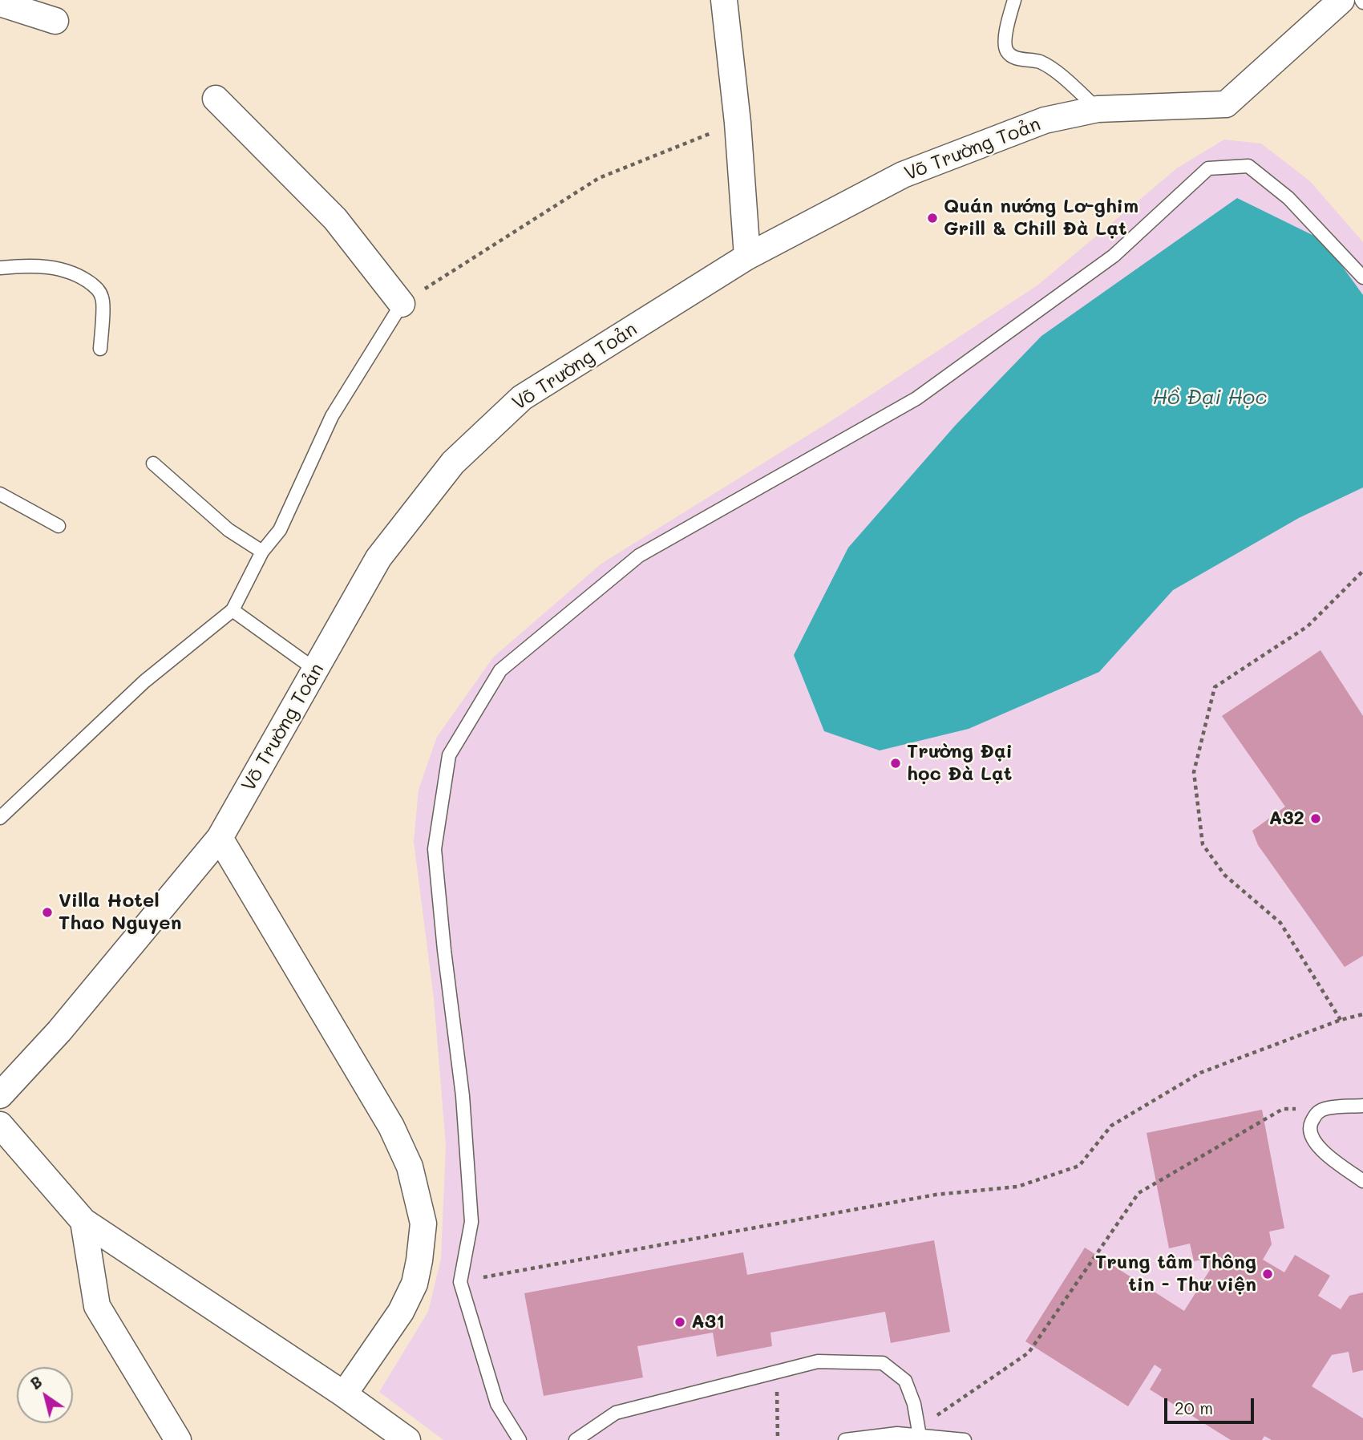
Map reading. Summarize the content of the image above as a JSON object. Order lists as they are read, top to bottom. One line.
{"streets":{"street":["Võ Trường Toản"]},"water":["Hồ Đại Học"],"places":["Quán nướng Lơ-ghim Grill & Chill Đà Lạt","Trường Đại học Đà Lạt","A32","Villa Hotel Thao Nguyen","Trung tâm Thông tin - Thư viện","A31"],"scale_bar":"20 m","north":"top left"}
